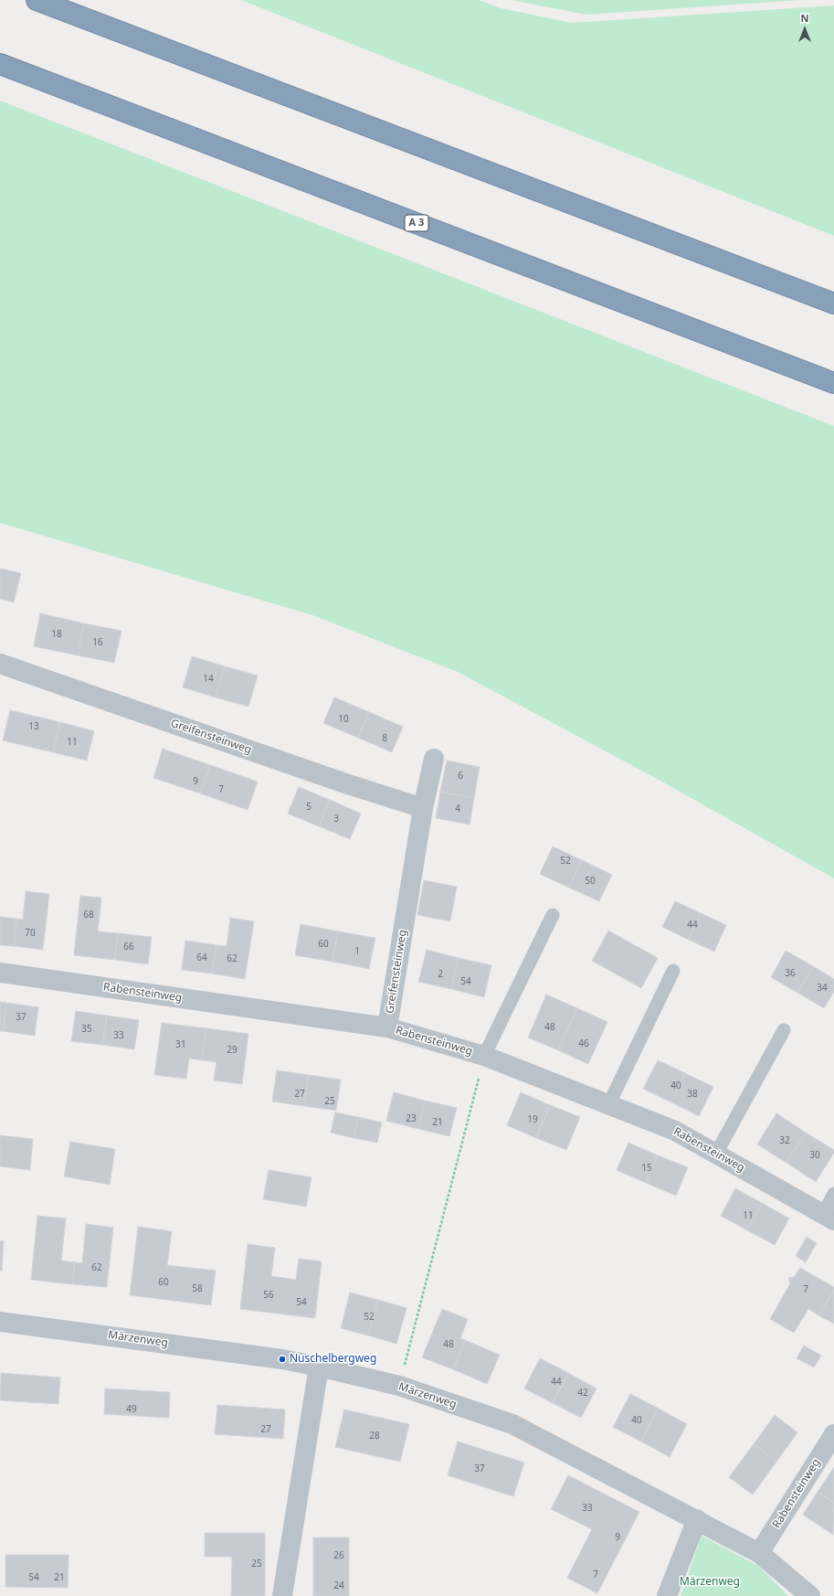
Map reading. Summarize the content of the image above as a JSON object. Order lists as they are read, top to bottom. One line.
{"streets":{"highway":["A 3"],"street":["Greifensteinweg","Rabensteinweg","Märzenweg"]},"crossings":[["Greifensteinweg","Rabensteinweg"],["Rabensteinweg","Märzenweg"]],"parks":["Märzenweg"],"places":["Nuschelbergweg"],"house_numbers":["18","16","14","10","13","8","11","6","9","7","5","4","3","52","50","68","44","70","60","66","1","64","62","36","2","54","34","37","48","35","33","46","31","29","40","27","38","25","23","19","21","32","30","15","11","62","60","58","7","56","54","52","48","44","42","49","40","27","28","37","33","9","26","25","7","54","21","24"],"north":"top"}
